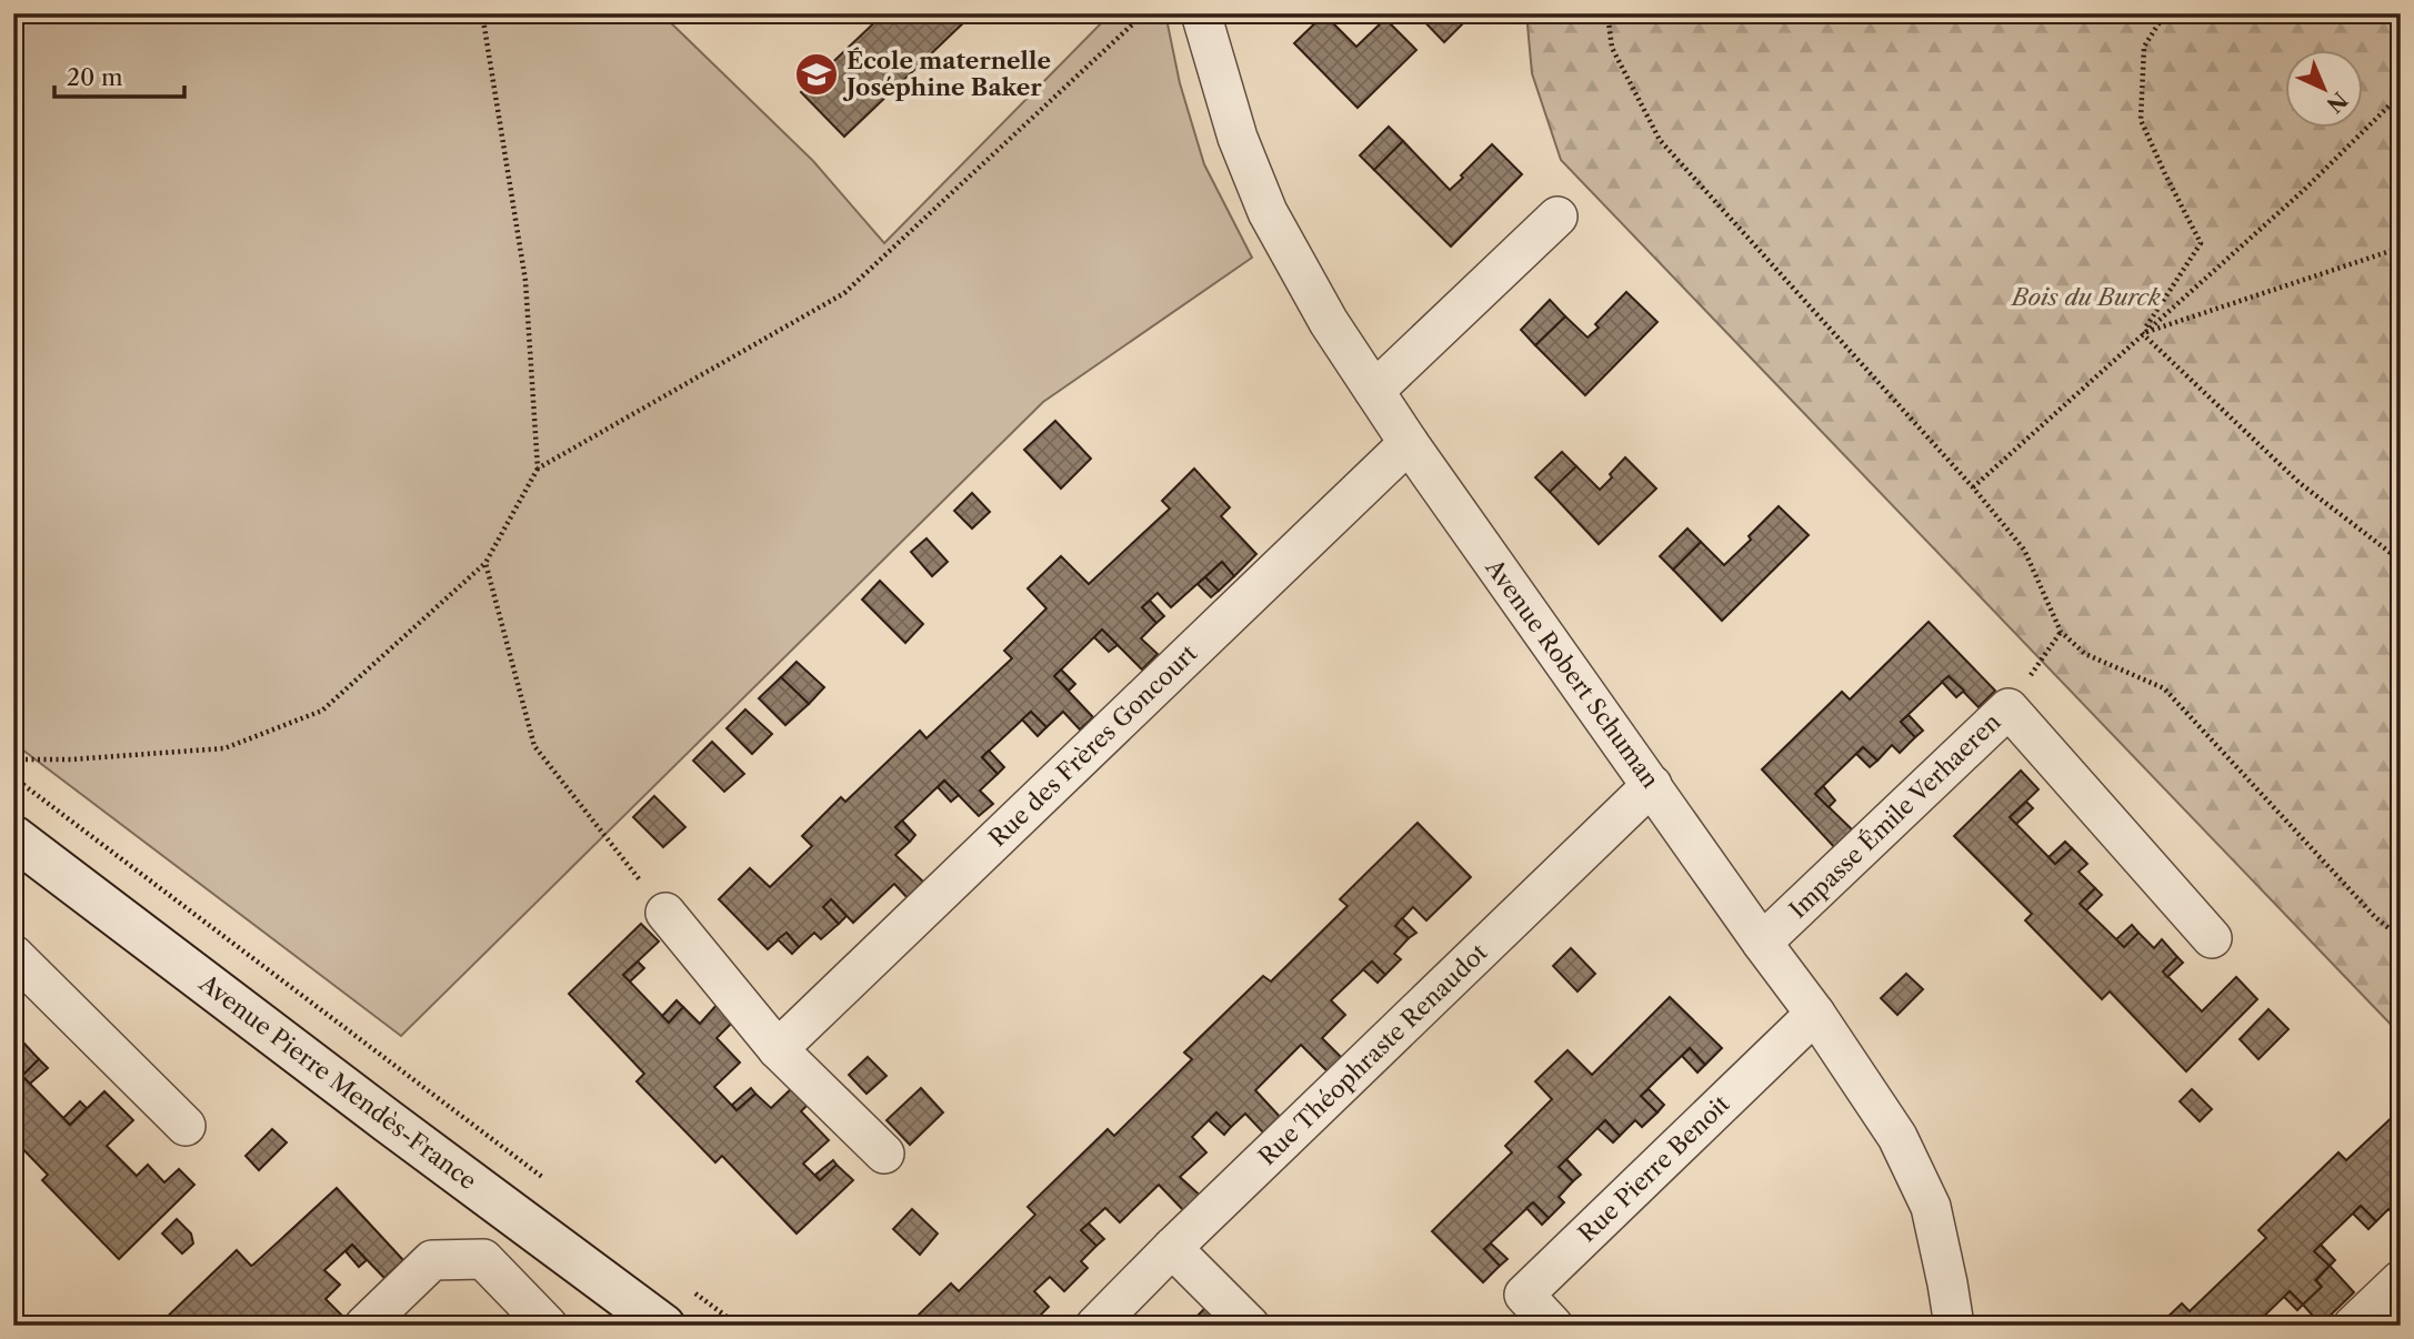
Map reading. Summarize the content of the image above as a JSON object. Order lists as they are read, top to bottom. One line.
{"streets":{"main road":["Avenue Pierre Mendès-France"],"street":["Avenue Robert Schuman","Rue des Frères Goncourt","Impasse Émile Verhaeren","Rue Théophraste Renaudot","Rue Pierre Benoit"]},"crossings":[["Avenue Robert Schuman","Rue des Frères Goncourt"],["Avenue Robert Schuman","Impasse Émile Verhaeren"],["Avenue Robert Schuman","Rue Théophraste Renaudot"],["Avenue Robert Schuman","Rue Pierre Benoit"]],"parks":["Bois du Burck"],"places":{"school or university":["École maternelle Joséphine Baker"]},"scale_bar":"20 m","north":"bottom right"}
